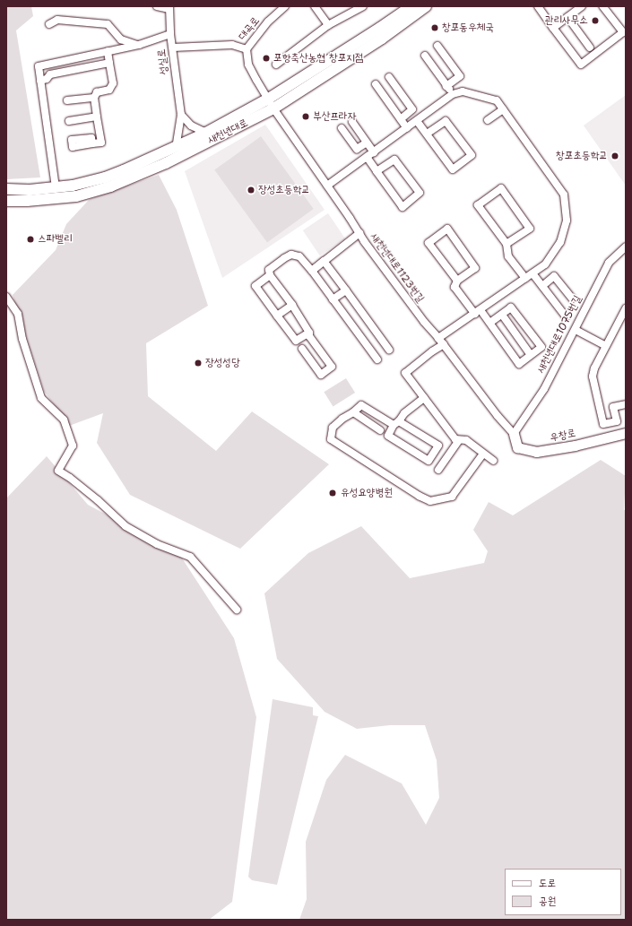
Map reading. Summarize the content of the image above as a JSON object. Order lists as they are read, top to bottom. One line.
{"streets":{"main road":["새천년대로","우창로"],"street":["대곡로","성실로","새천년대로1123번길","새천년대로1075번길"]},"crossings":[["대곡로","새천년대로"],["대곡로","새천년대로1123번길"],["성실로","새천년대로"],["새천년대로","새천년대로1123번길"],["새천년대로1123번길","새천년대로1075번길"],["새천년대로1123번길","우창로"],["새천년대로1075번길","우창로"]],"places":["관리사무소","창포동우체국","포항축산농협 창포지점","부산프라자","창포초등학교","장성초등학교","스파벨리","장성성당","유성요양병원"],"legend":["도로","공원"]}
